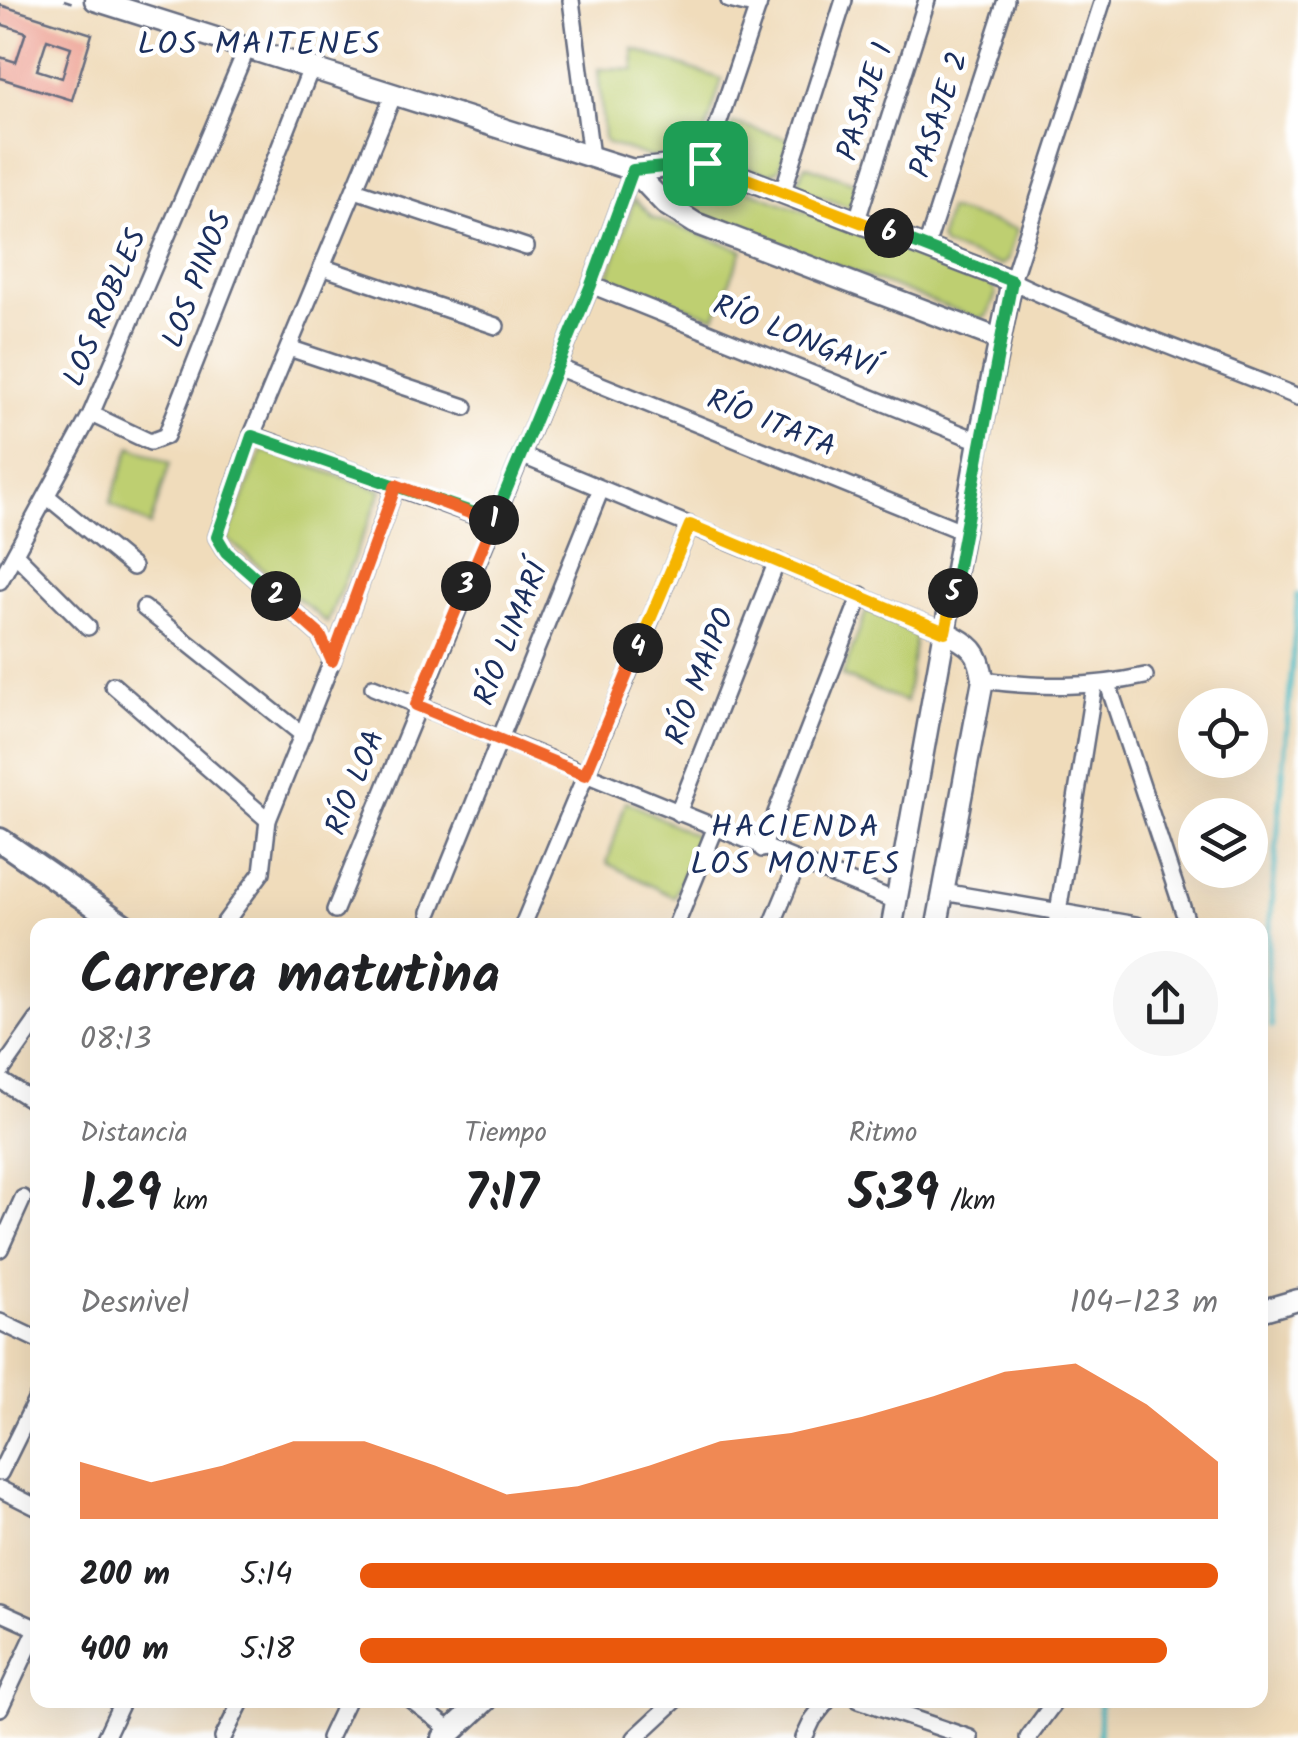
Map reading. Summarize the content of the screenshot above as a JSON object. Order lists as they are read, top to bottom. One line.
{"streets":{"street":["PASAJE 1","PASAJE 2","LOS PINOS","LOS ROBLES","RÍO LONGAVÍ","RÍO ITATA","RÍO LIMARÍ","RÍO MAIPO","RÍO LOA"]},"crossings":[["LOS PINOS","LOS ROBLES"],["RÍO LONGAVÍ","RÍO LOA"],["RÍO ITATA","RÍO LOA"]],"districts":["LOS MAITENES","HACIENDA LOS MONTES"],"page":{"pins":["6","1","3","5","2","4"],"heading":["Carrera matutina","08:13"],"stats":[["Distancia","1.29 km"],["Tiempo","7:17"],["Ritmo","5:39 /km"]],"chart":["Desnivel","104–123 m"],"list":[{"name":"200 m","note":"5:14"},{"name":"400 m","note":"5:18"}]}}
